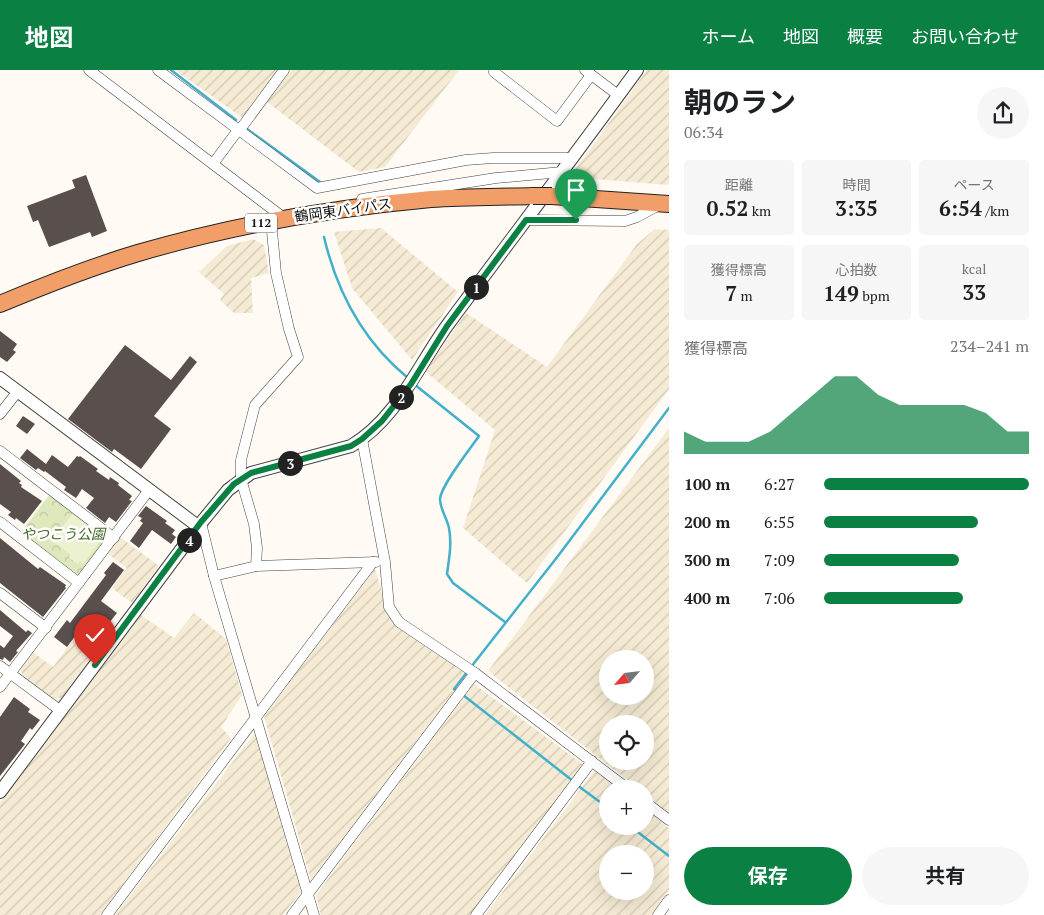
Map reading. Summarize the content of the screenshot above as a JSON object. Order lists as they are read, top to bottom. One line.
{"streets":{"highway":["鶴岡東バイパス","112"]},"parks":["やつこう公園"],"north":"bottom left","page":{"header":"地図","nav":["ホーム","地図","概要","お問い合わせ"],"heading":["朝のラン","06:34"],"stats":[["距離","0.52 km"],["時間","3:35"],["ペース","6:54 /km"],["獲得標高","7 m"],["心拍数","149 bpm"],["kcal","33"]],"pins":["1","2","3","4"],"chart":["獲得標高","234–241 m"],"list":[{"name":"100 m","note":"6:27"},{"name":"200 m","note":"6:55"},{"name":"300 m","note":"7:09"},{"name":"400 m","note":"7:06"}],"map_buttons":["+","−"],"buttons":["保存","共有"]}}
